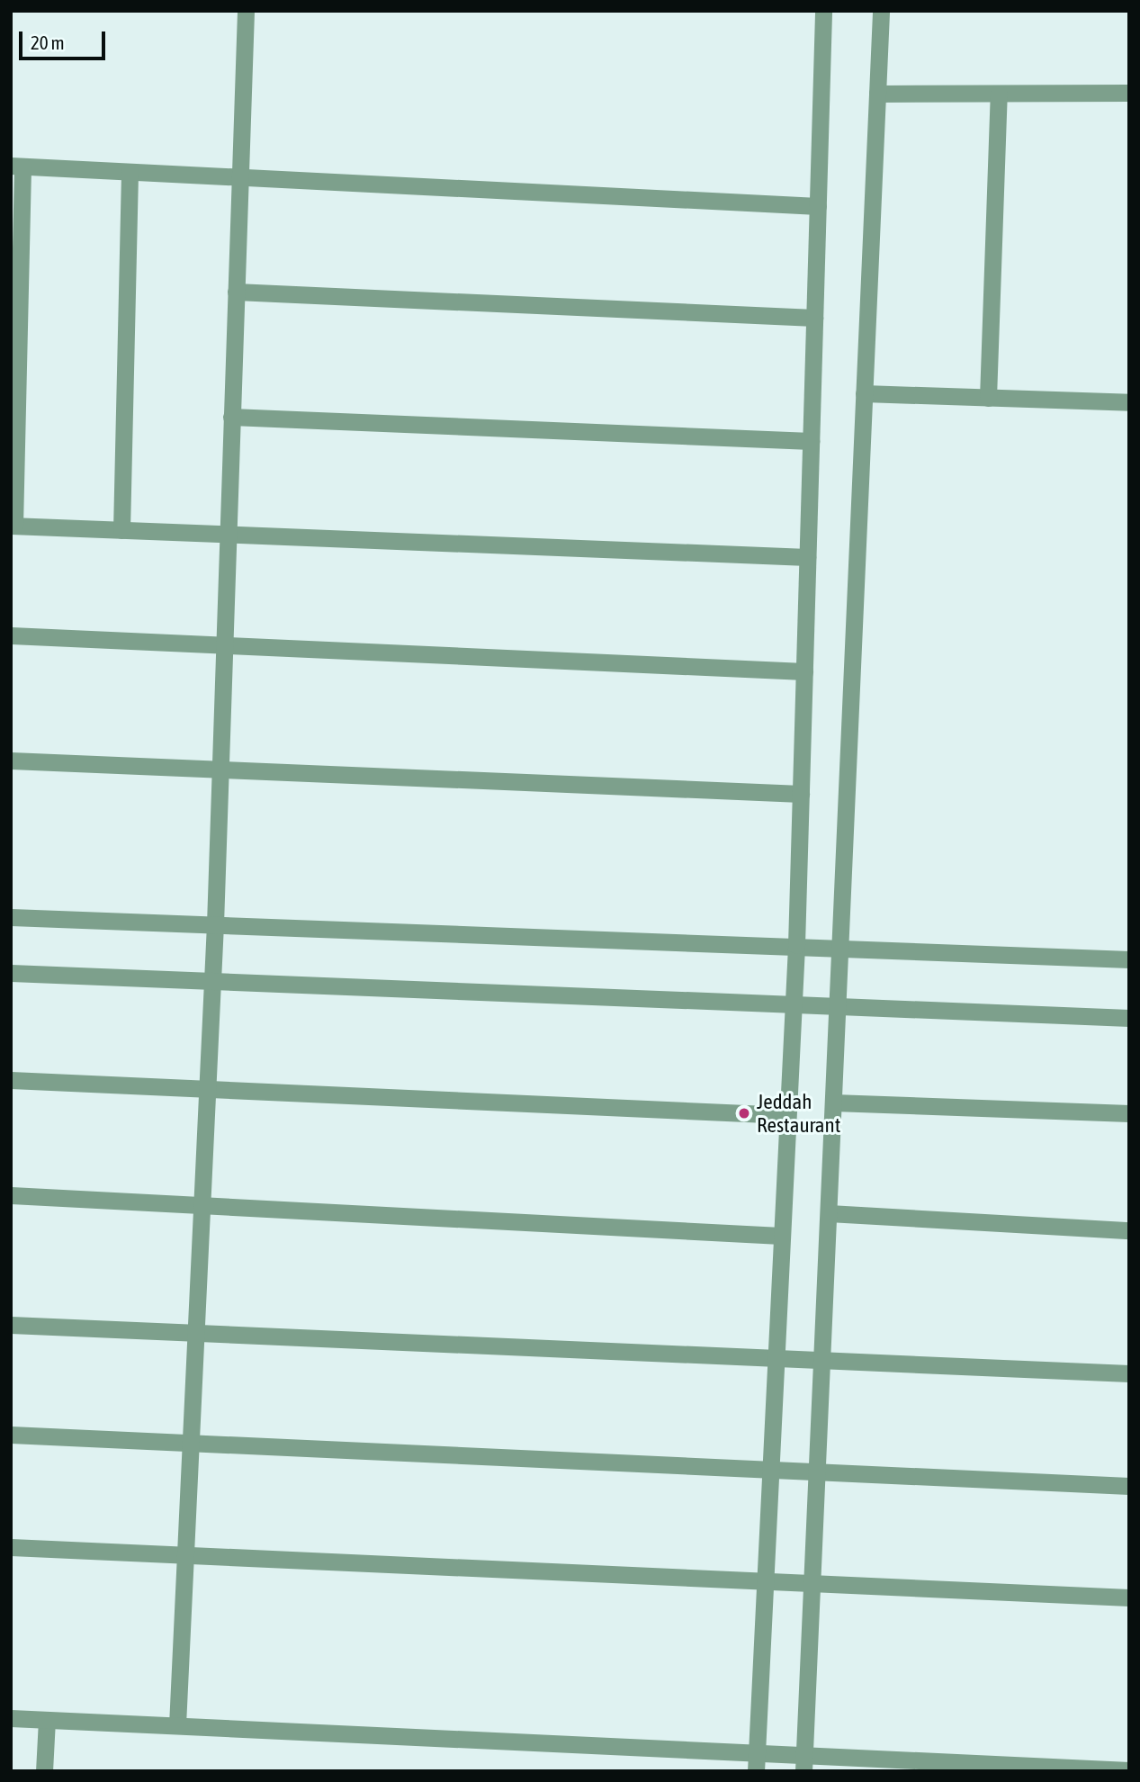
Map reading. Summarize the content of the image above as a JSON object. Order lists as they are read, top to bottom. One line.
{"places":["Jeddah Restaurant"],"scale_bar":"20 m"}
